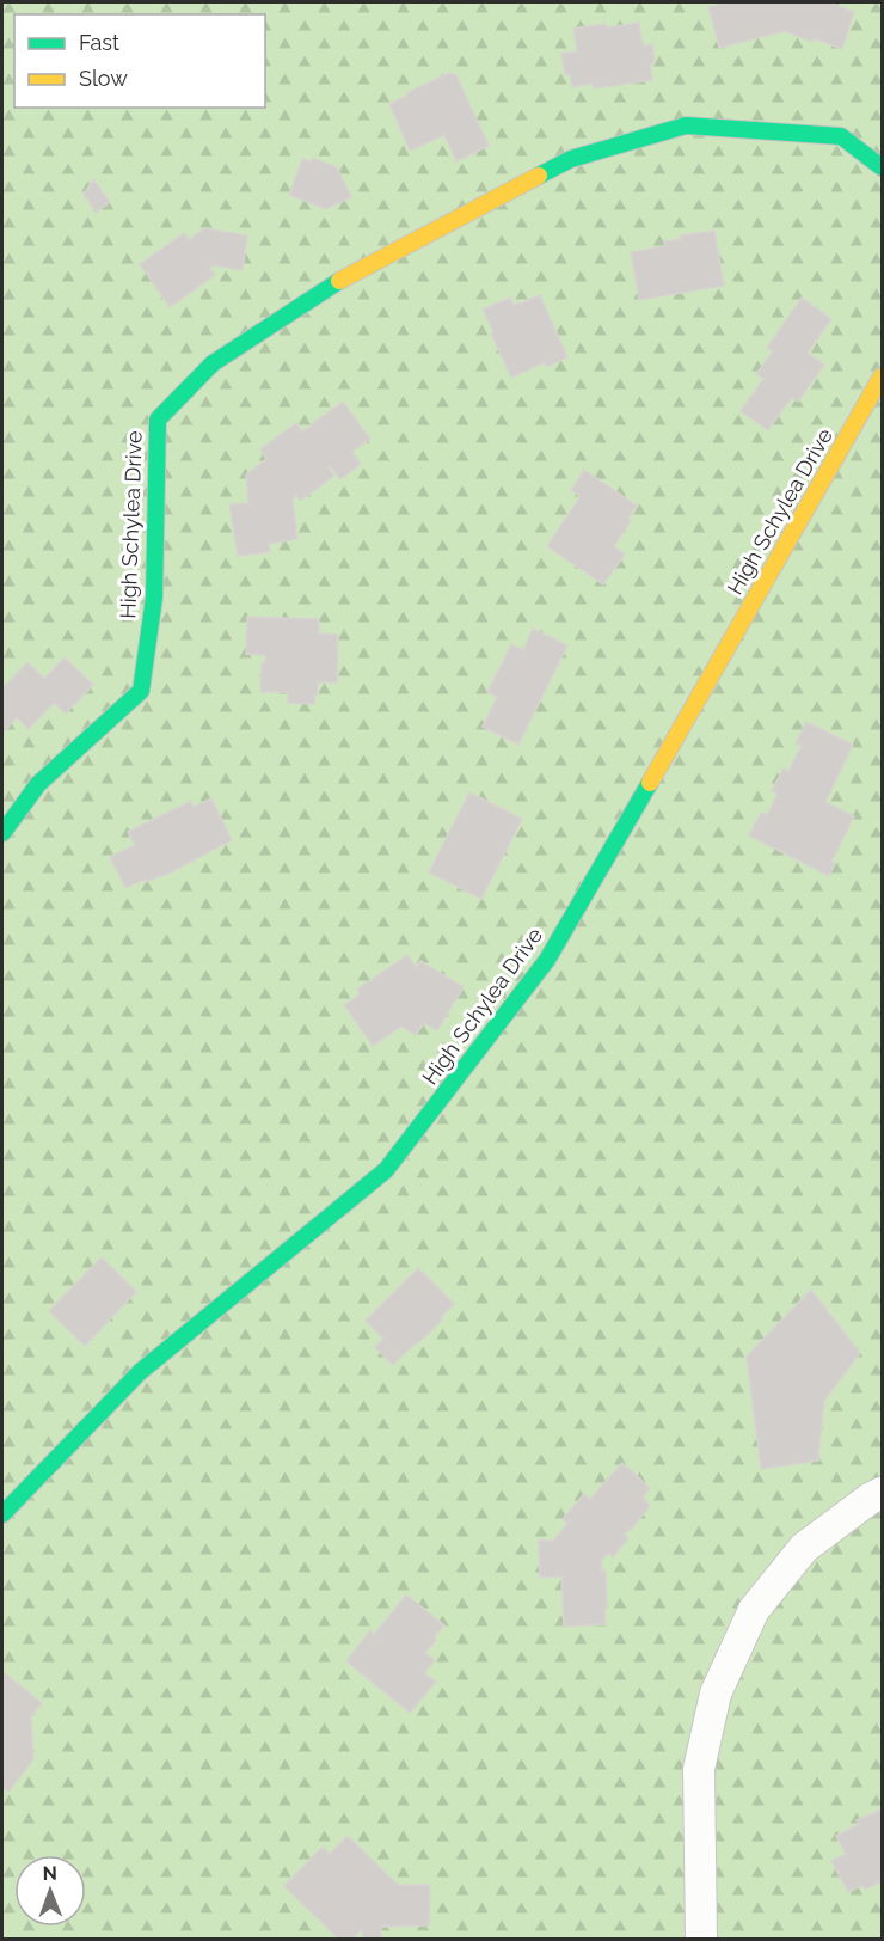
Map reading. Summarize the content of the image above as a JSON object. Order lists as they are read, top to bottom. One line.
{"streets":{"street":["High Schylea Drive"]},"legend":["Fast","Slow"],"north":"top"}
